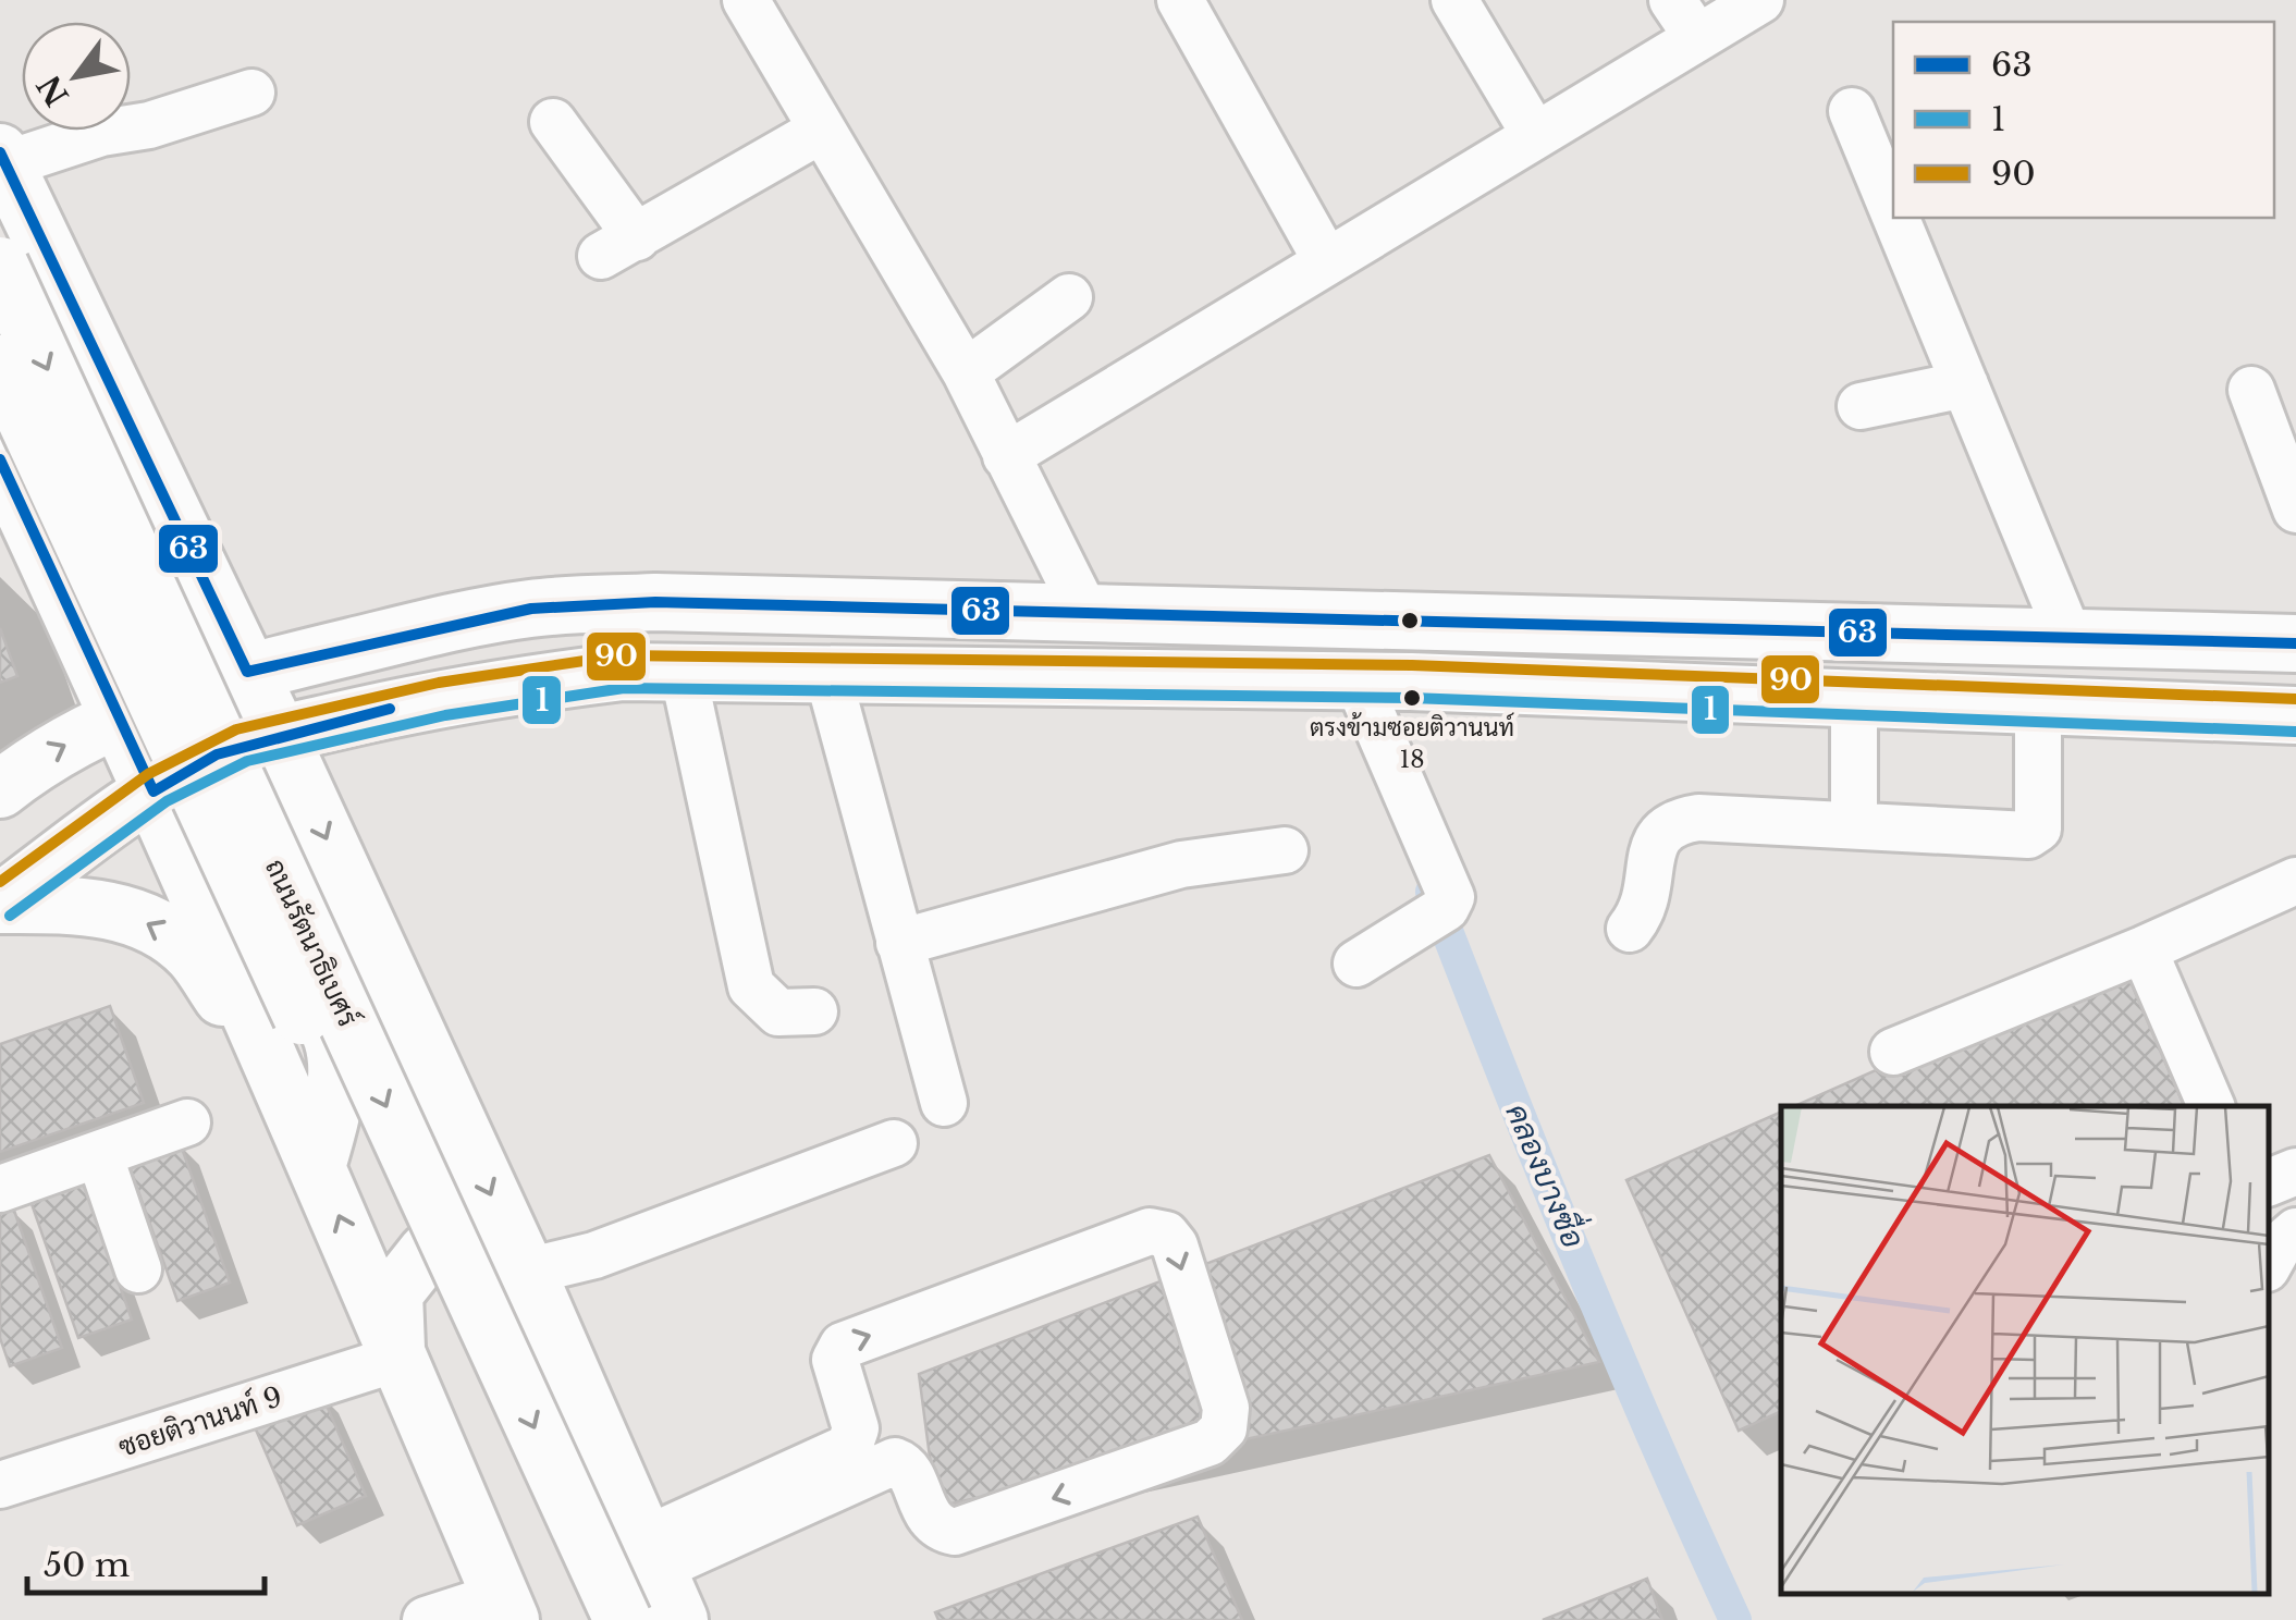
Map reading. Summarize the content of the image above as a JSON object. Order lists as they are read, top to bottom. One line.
{"streets":{"main road":["ถนนรัตนาธิเบศร์"],"street":["ซอยติวานนท์ 9"]},"water":["คลองบางซื่อ"],"places":["ตรงข้ามซอยติวานนท์ 18"],"lines":["transit line 63","transit line 90","transit line 1"],"legend":["63","1","90"],"scale_bar":"50 m","north":"bottom left"}
